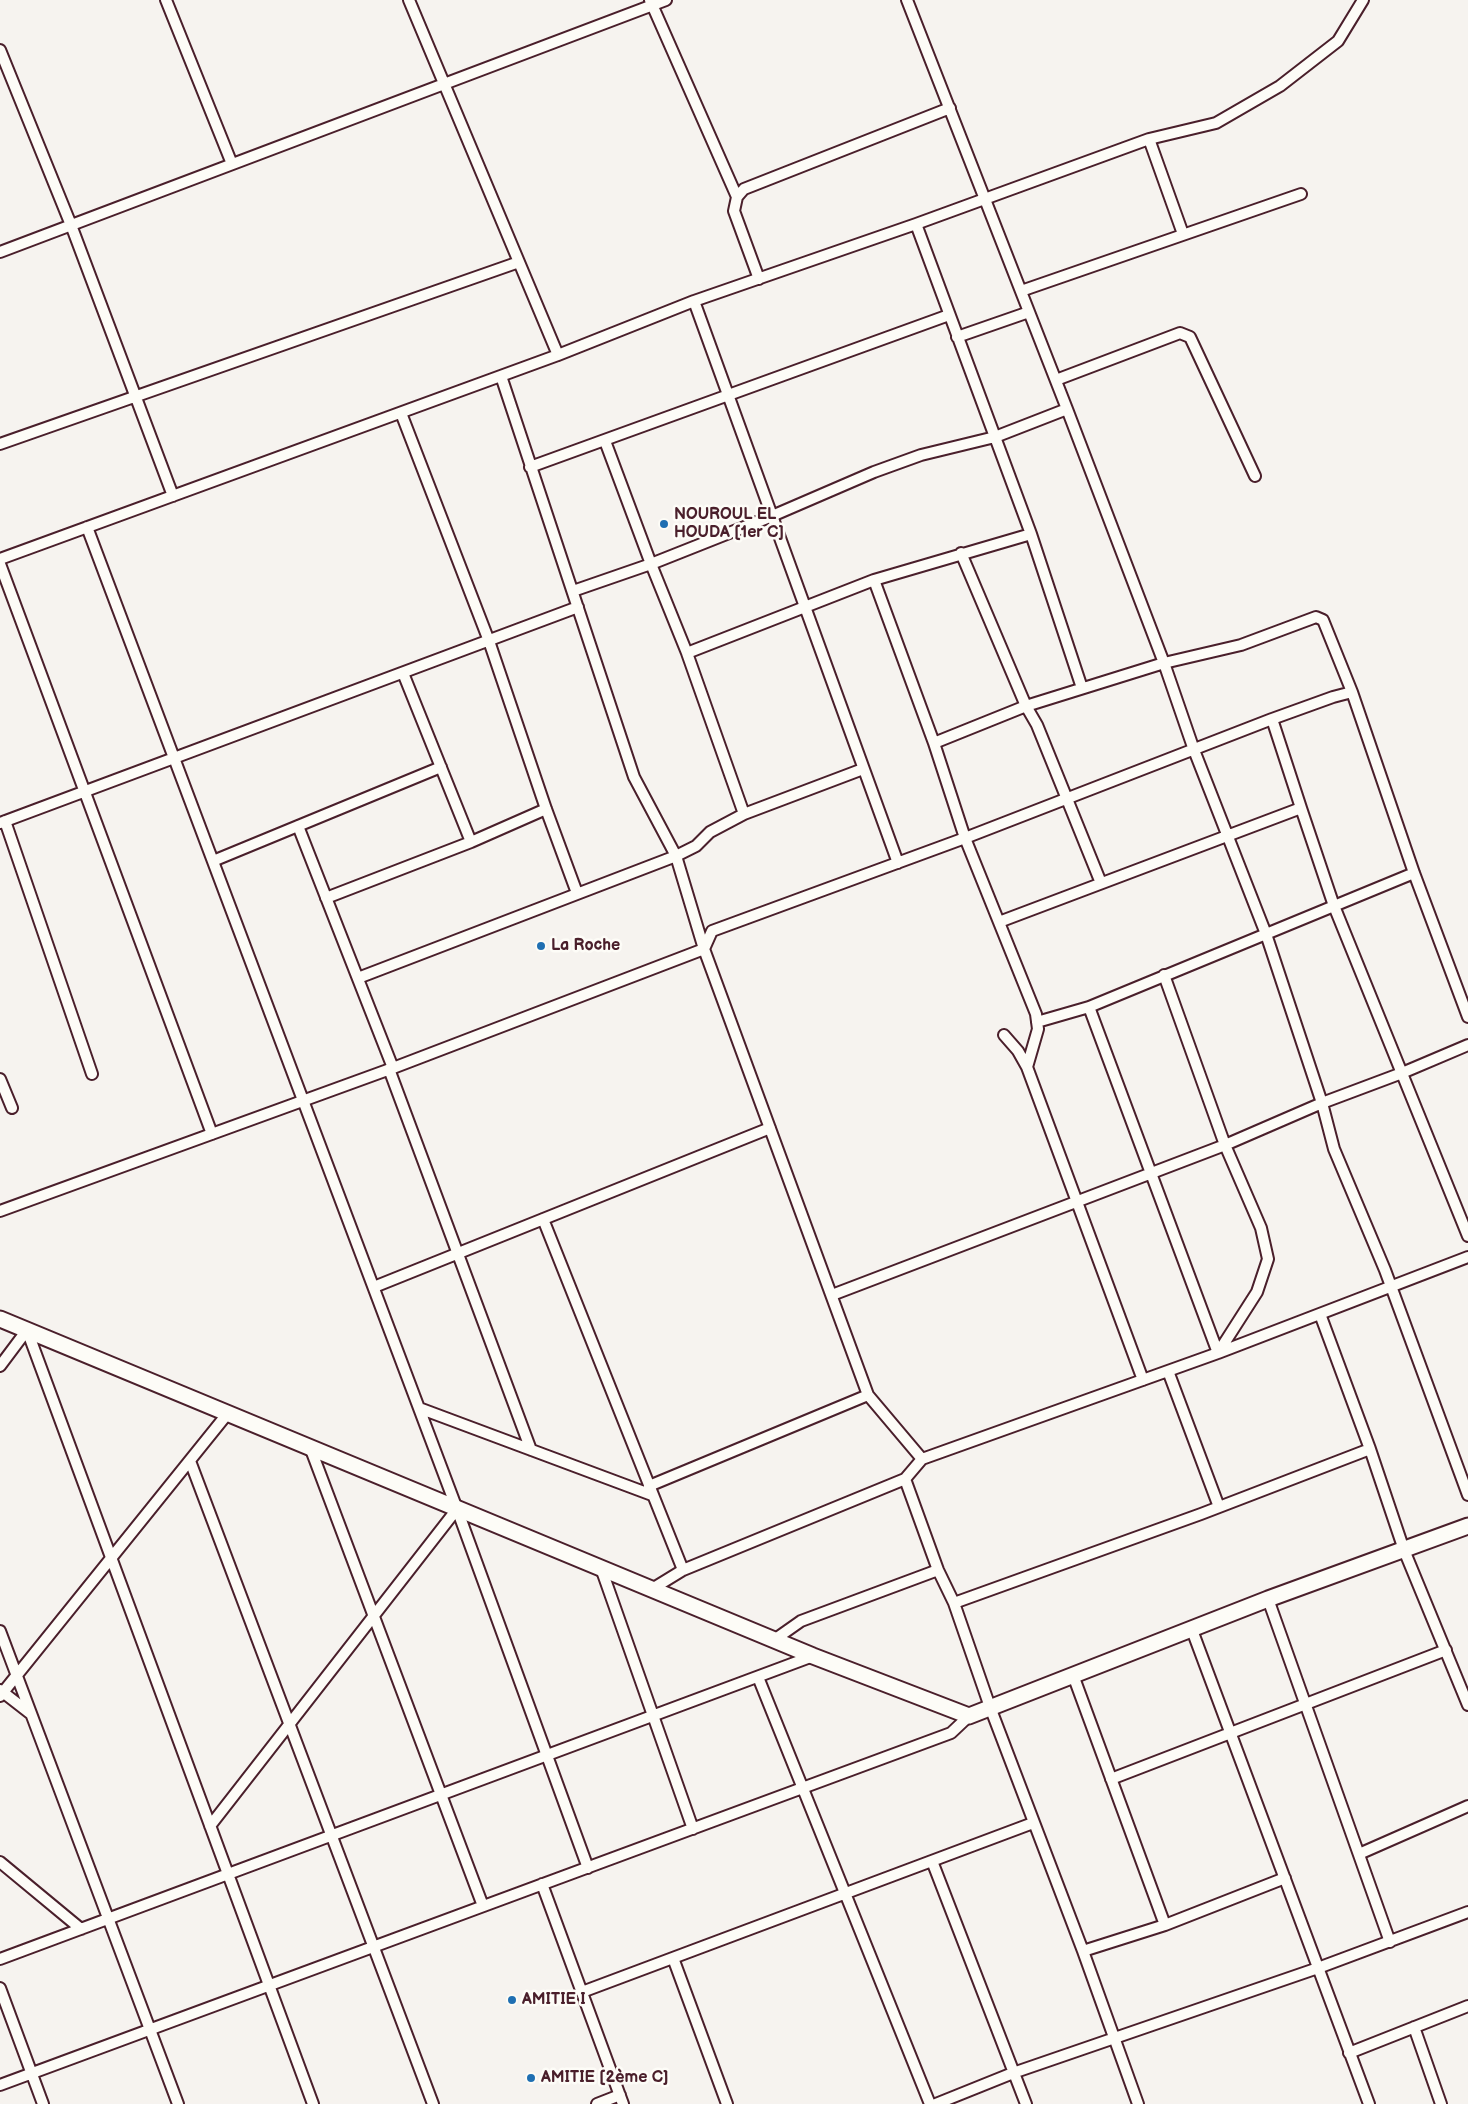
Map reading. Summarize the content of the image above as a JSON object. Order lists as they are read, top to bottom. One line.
{"places":["NOUROUL EL HOUDA [1er C]","La Roche","AMITIE I","AMITIE [2ème C]"]}
